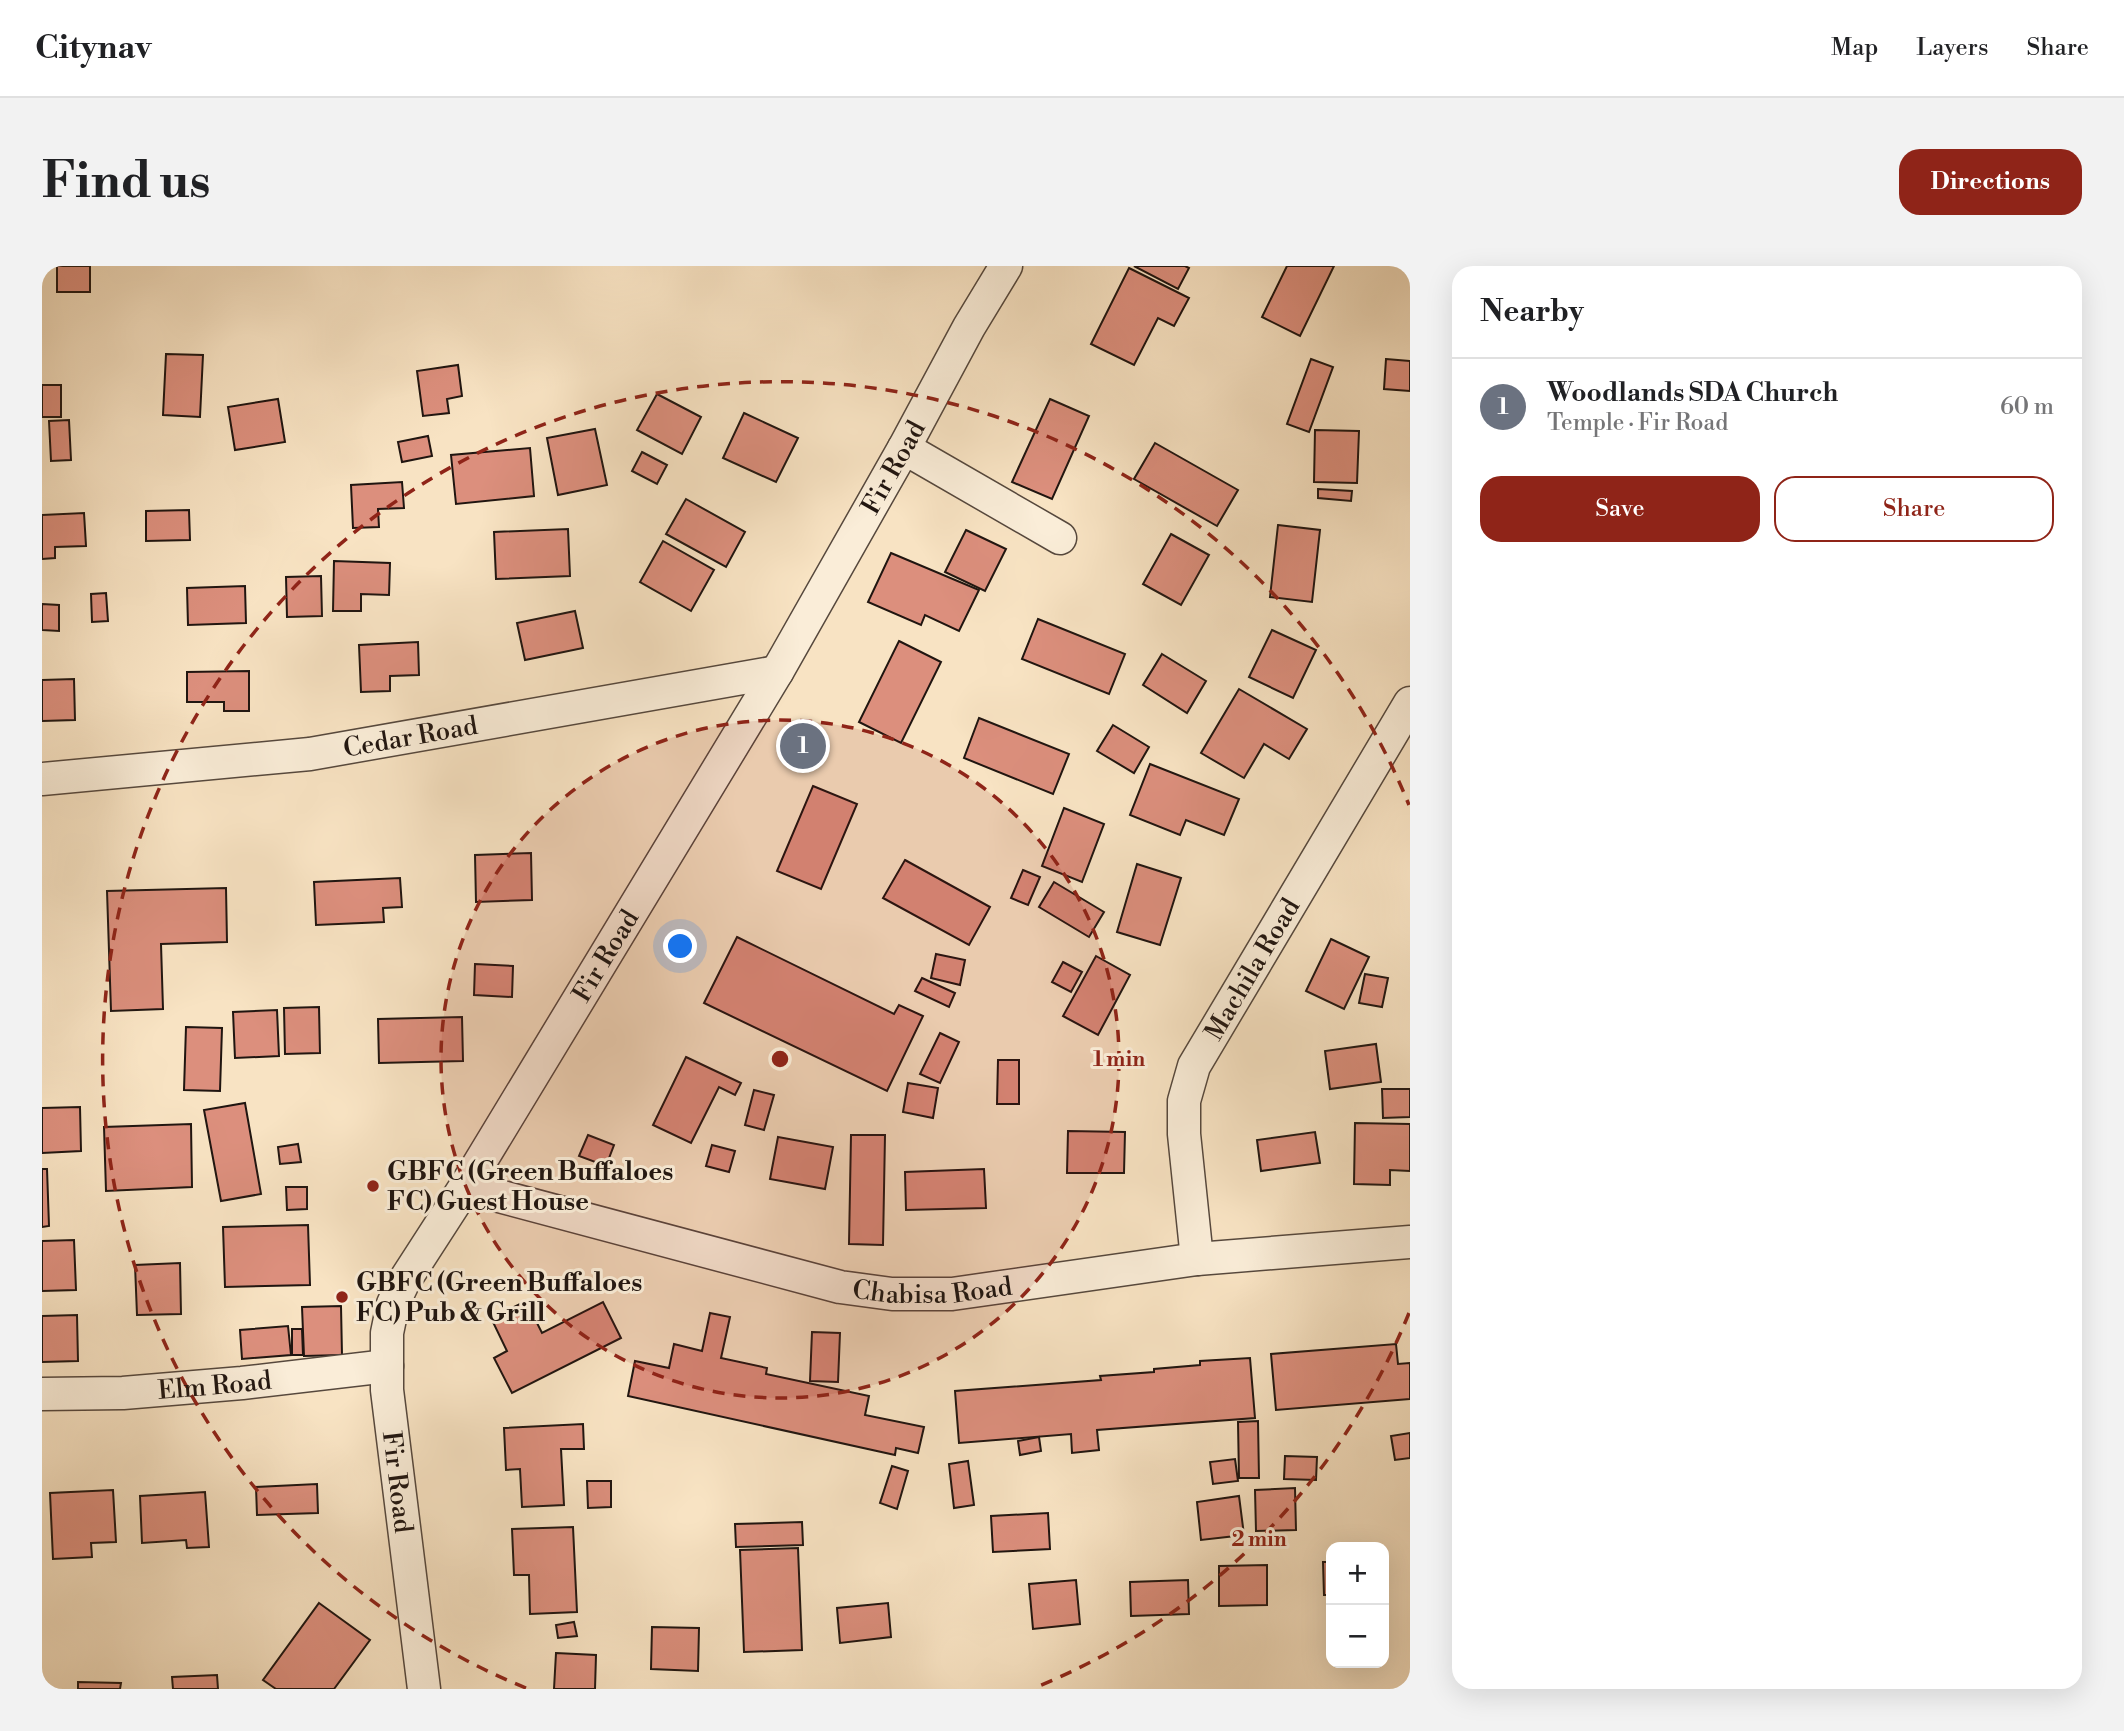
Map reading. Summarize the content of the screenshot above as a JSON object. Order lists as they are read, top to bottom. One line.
{"streets":{"street":["Fir Road","Cedar Road","Machila Road","Chabisa Road","Elm Road"]},"crossings":[["Fir Road","Cedar Road"],["Fir Road","Chabisa Road"],["Fir Road","Elm Road"],["Machila Road","Chabisa Road"]],"places":["GBFC (Green Buffaloes FC) Guest House","GBFC (Green Buffaloes FC) Pub & Grill"],"page":{"header":"Citynav","nav":["Map","Layers","Share"],"buttons":["Directions",["Save","Share"]],"title":"Find us","heading":"Nearby","list":[{"mark":"1","name":"Woodlands SDA Church","note":"Temple · Fir Road","value":"60 m"}],"pins":"1","map_buttons":["+","−"]},"rings":["1 min","2 min"]}
